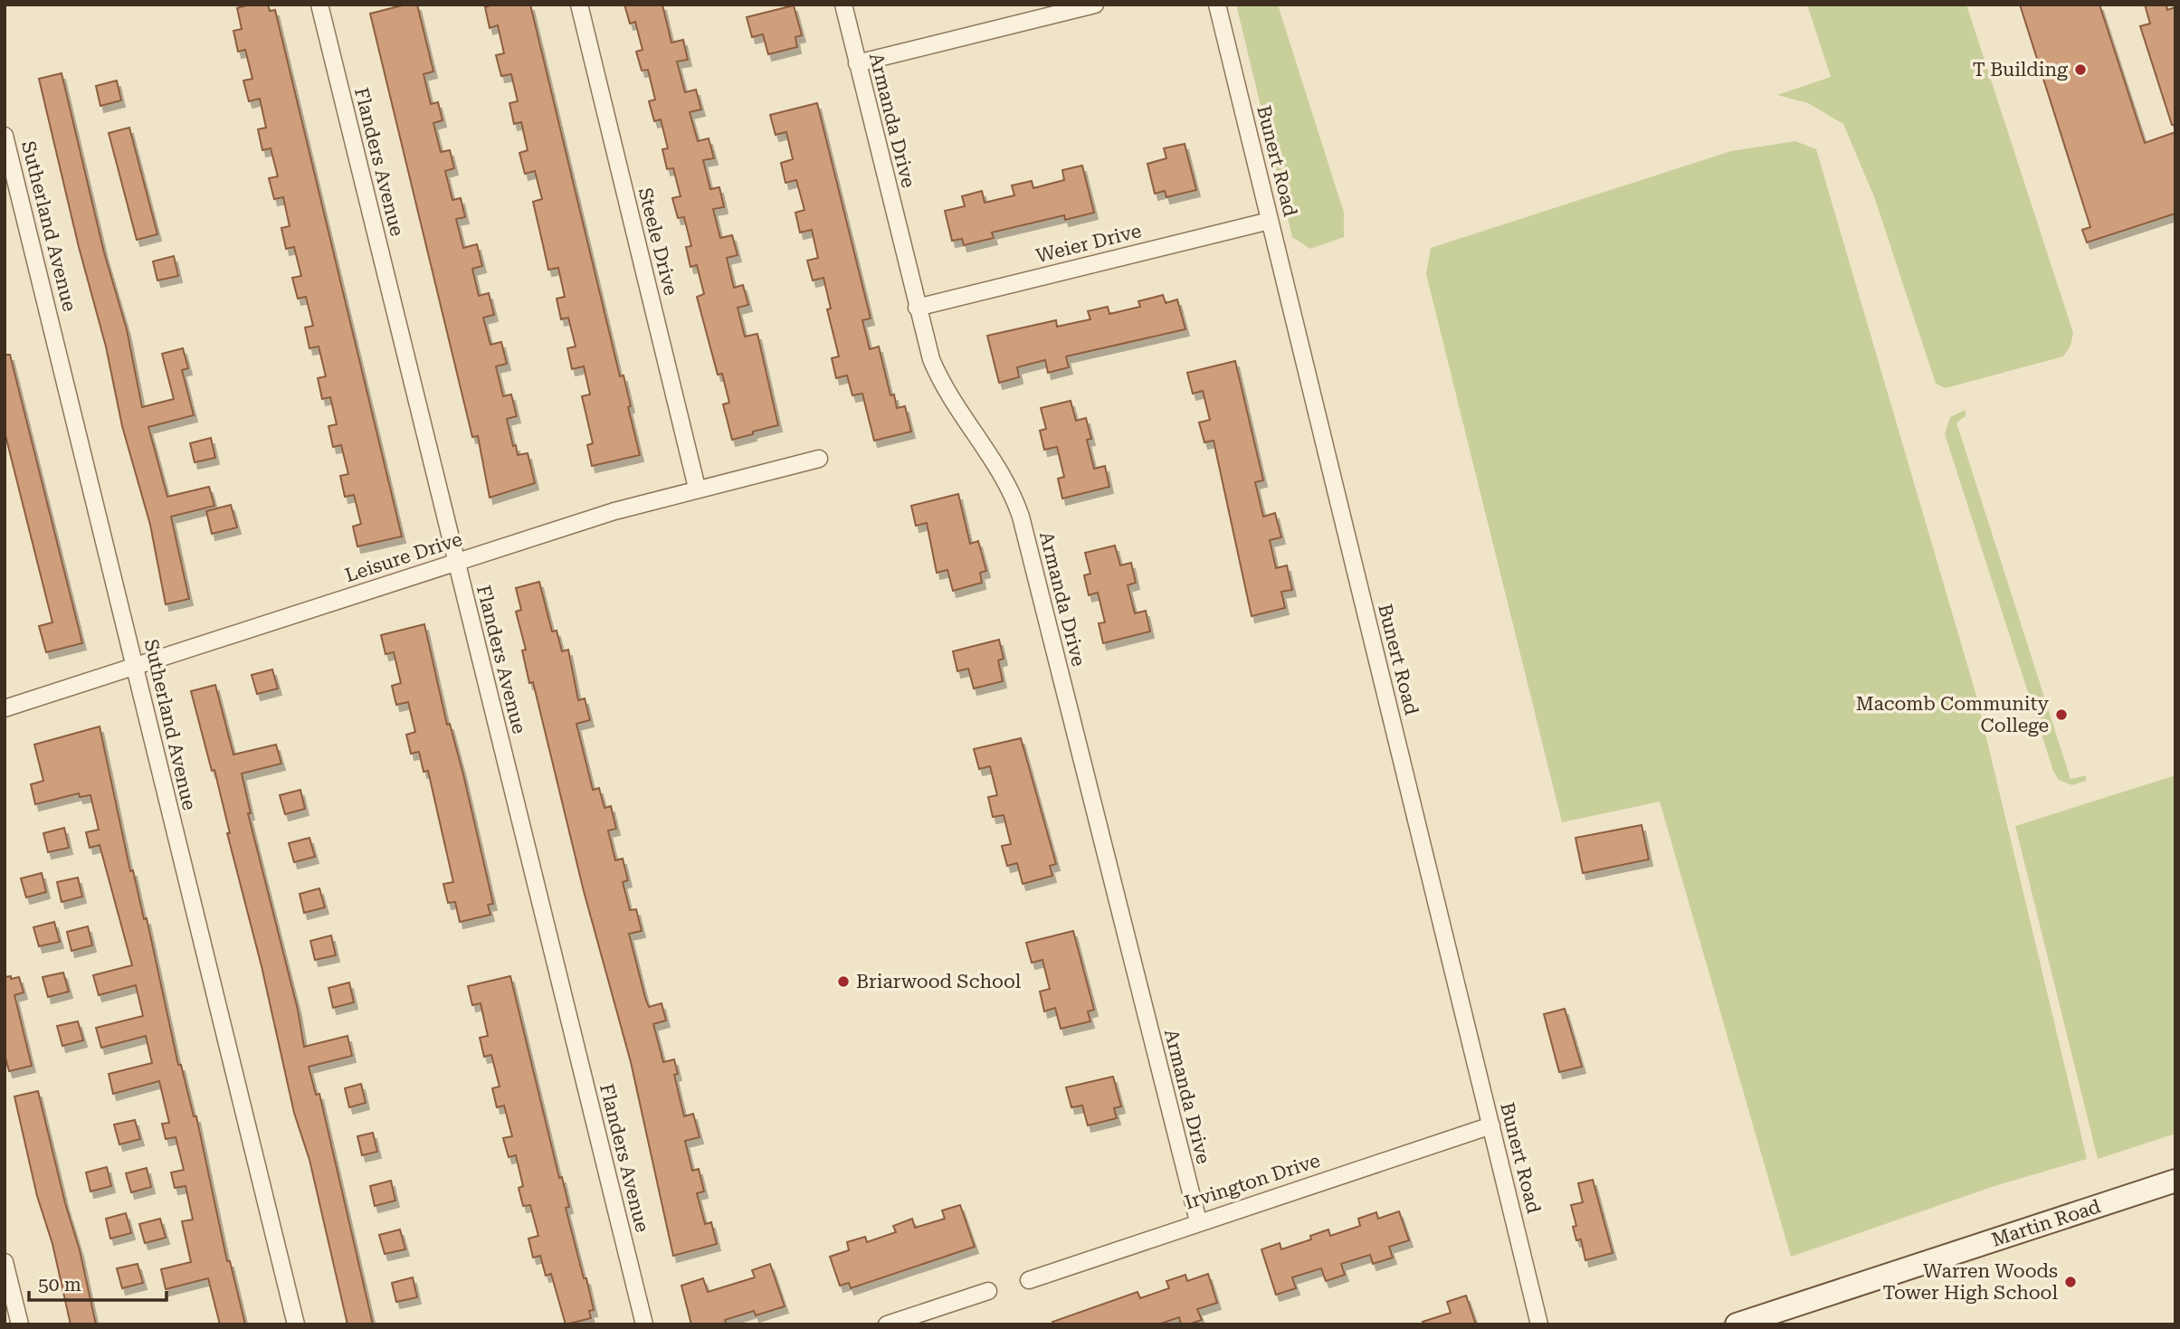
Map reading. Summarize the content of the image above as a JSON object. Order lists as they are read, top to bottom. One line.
{"streets":{"street":["Armanda Drive","Bunert Road","Flanders Avenue","Sutherland Avenue","Steele Drive","Weier Drive","Leisure Drive","Irvington Drive","Martin Road"]},"crossings":[["Armanda Drive","Weier Drive"],["Armanda Drive","Irvington Drive"],["Bunert Road","Weier Drive"],["Bunert Road","Irvington Drive"],["Flanders Avenue","Leisure Drive"],["Sutherland Avenue","Leisure Drive"],["Steele Drive","Leisure Drive"]],"places":["T Building","Macomb Community College","Briarwood School","Warren Woods Tower High School"],"scale_bar":"50 m"}
